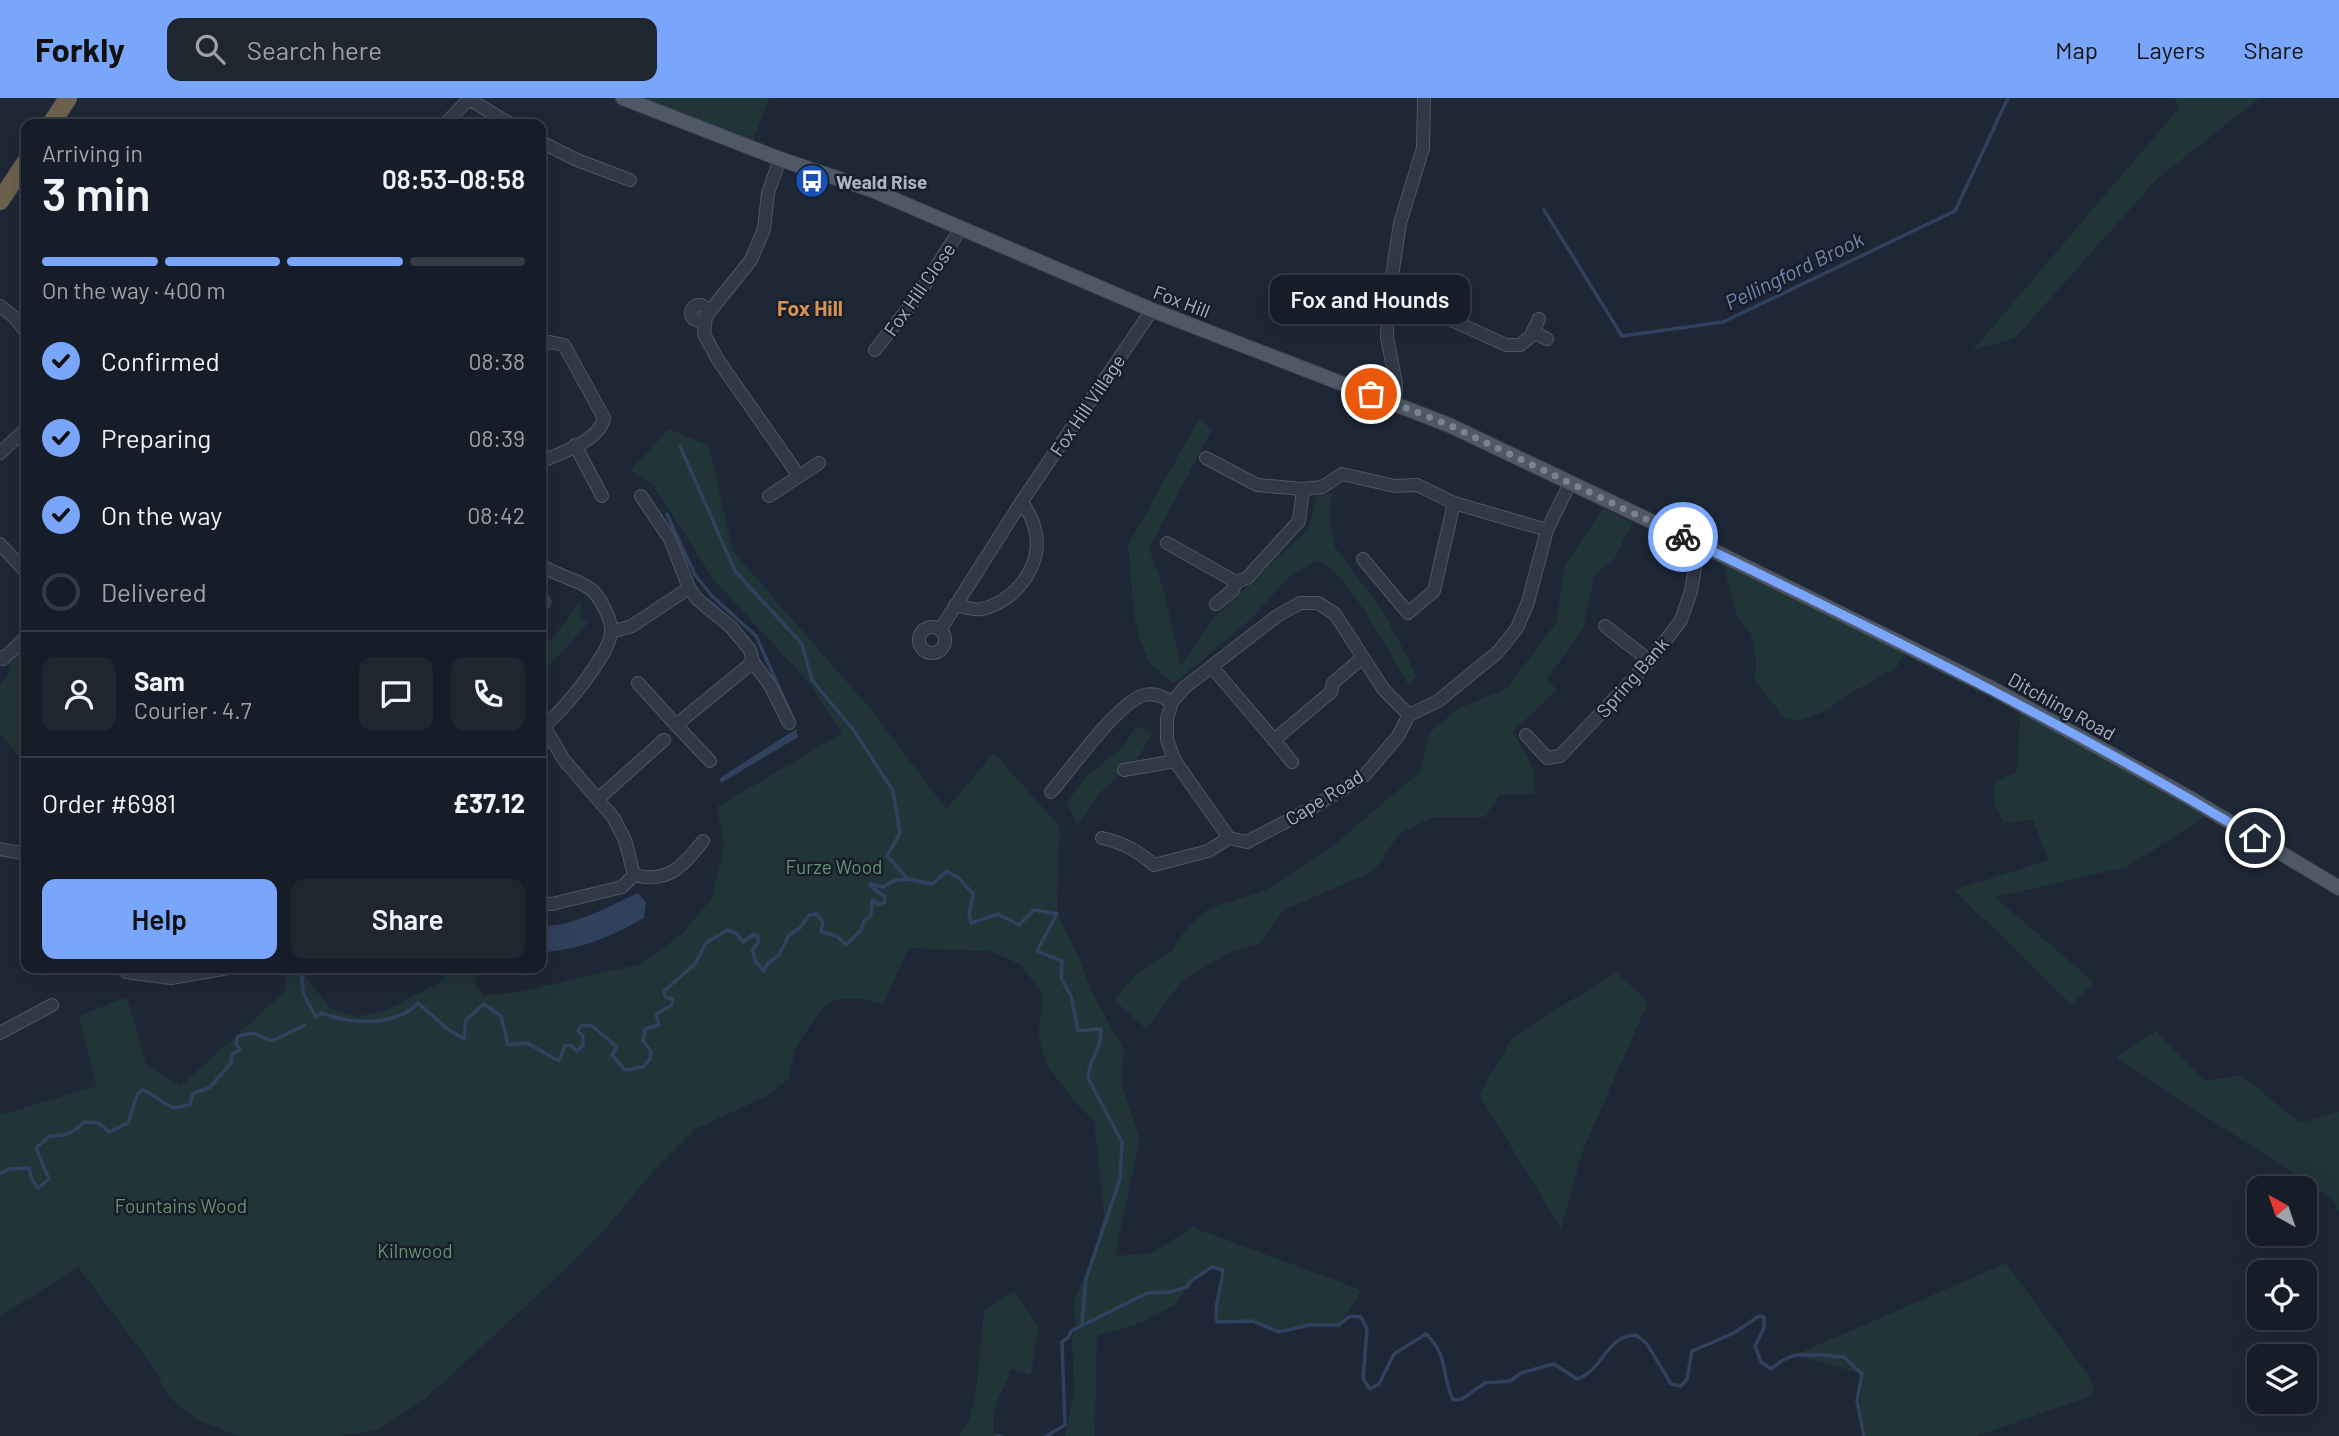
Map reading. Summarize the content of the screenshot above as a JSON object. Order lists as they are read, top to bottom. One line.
{"streets":{"main road":["Fox Hill","Ditchling Road"],"street":["Fox Hill Close","Fox Hill Village","Spring Bank","Cape Road"]},"crossings":[["Fox Hill Close","Fox Hill"],["Fox Hill","Fox Hill Village"],["Fox Hill","Spring Bank"],["Fox Hill","Ditchling Road"]],"districts":["Fox Hill"],"water":["Pellingford Brook"],"parks":["Furze Wood","Fountains Wood","Kilnwood"],"places":{"bus stop":["Weald Rise"],"other":["Fox and Hounds"]},"north":"top left","page":{"header":"Forkly","search":"Search here","nav":["Map","Layers","Share"],"heading":["3 min","Arriving in","08:53–08:58"],"panel":["Sam","Courier · 4.7","Order #6981","£37.12"],"bar":"On the way · 400 m","bubble":"Fox and Hounds","list":[["Confirmed","08:38"],["Preparing","08:39"],["On the way","08:42"],"Delivered"],"buttons":["Help","Share"]}}
